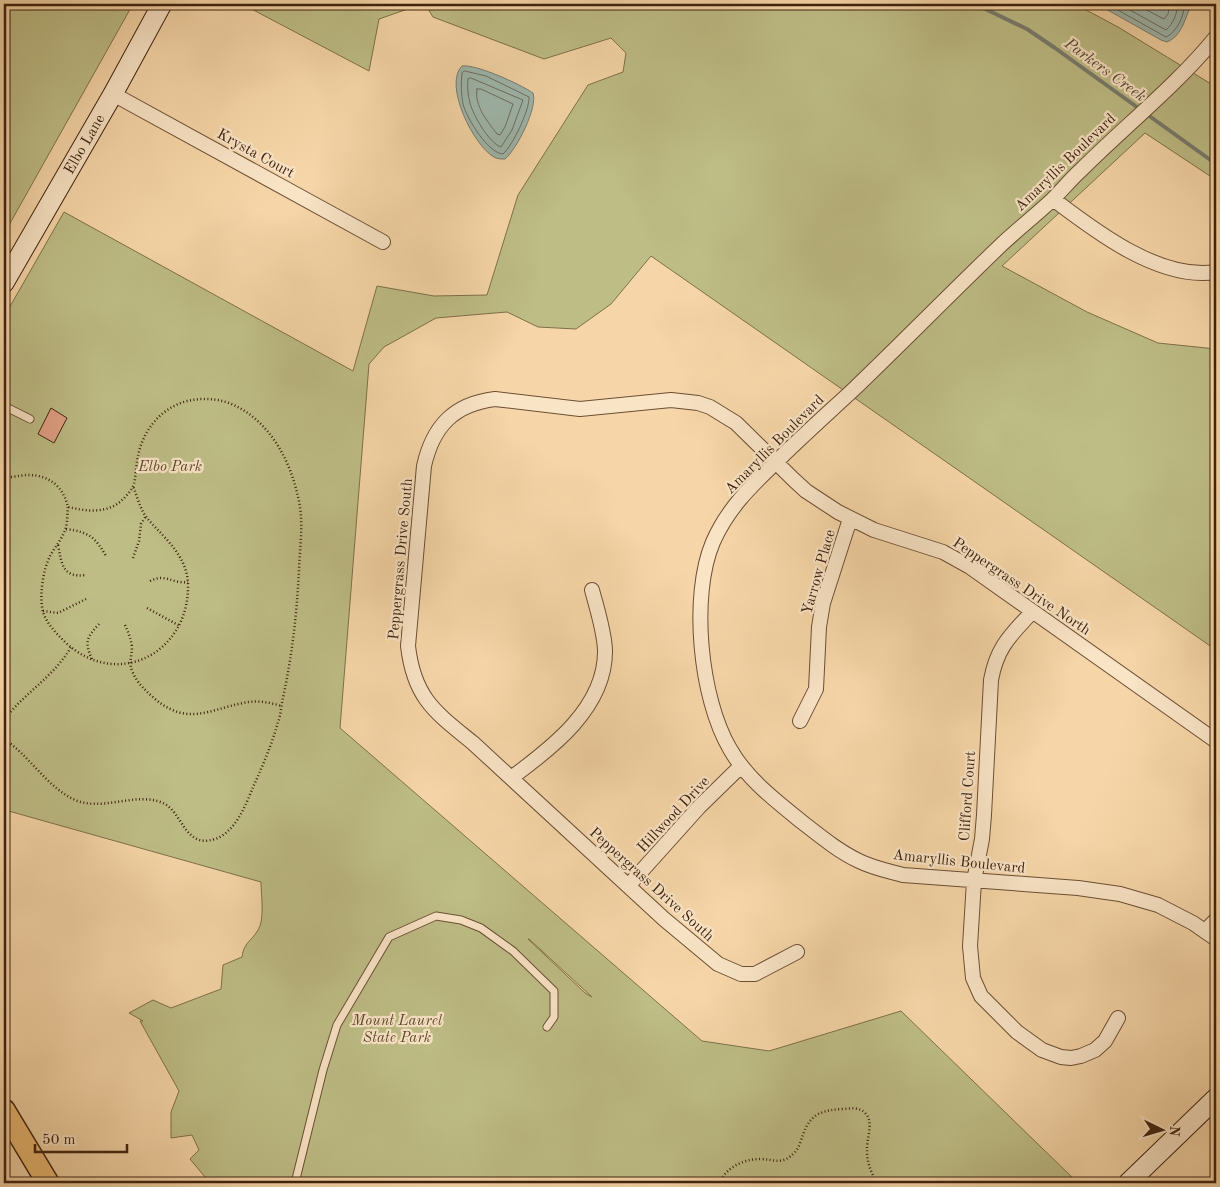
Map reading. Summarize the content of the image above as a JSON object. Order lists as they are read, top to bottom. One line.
{"streets":{"street":["Elbo Lane","Krysta Court","Amaryllis Boulevard","Peppergrass Drive South","Yarrow Place","Peppergrass Drive North","Clifford Court","Hillwood Drive"]},"crossings":[["Elbo Lane","Krysta Court"],["Amaryllis Boulevard","Peppergrass Drive South"],["Amaryllis Boulevard","Peppergrass Drive North"],["Amaryllis Boulevard","Clifford Court"],["Amaryllis Boulevard","Hillwood Drive"],["Peppergrass Drive South","Peppergrass Drive North"],["Peppergrass Drive South","Hillwood Drive"],["Yarrow Place","Peppergrass Drive North"],["Peppergrass Drive North","Clifford Court"]],"water":["Parkers Creek"],"parks":["Elbo Park","Mount Laurel State Park"],"scale_bar":"50 m","north":"right"}
